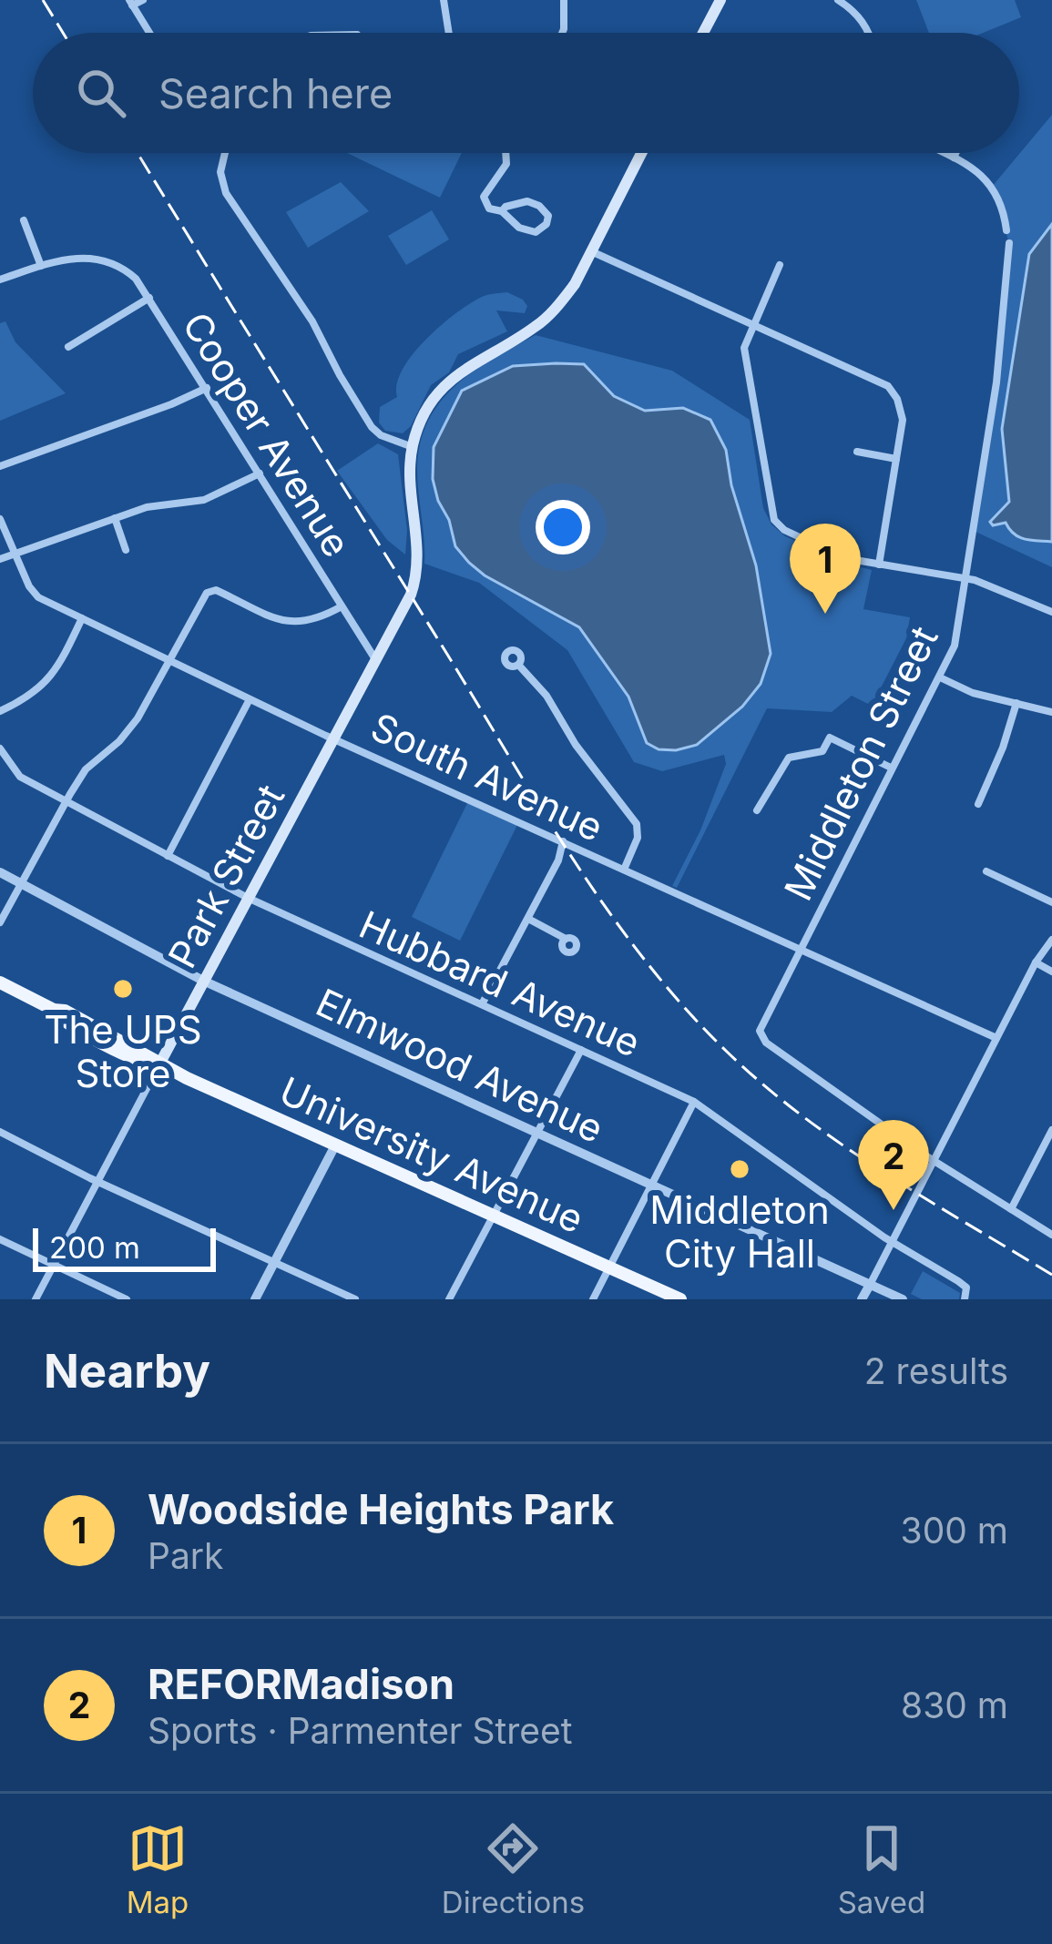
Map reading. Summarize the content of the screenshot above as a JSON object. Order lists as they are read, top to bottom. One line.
{"streets":{"main road":["Park Street","University Avenue"],"street":["Cooper Avenue","Middleton Street","South Avenue","Hubbard Avenue","Elmwood Avenue"]},"crossings":[["Cooper Avenue","Park Street"],["Middleton Street","South Avenue"],["South Avenue","Park Street"],["Park Street","Hubbard Avenue"],["Park Street","Elmwood Avenue"],["Park Street","University Avenue"]],"places":["The UPS Store","Middleton City Hall"],"scale_bar":"200 m","page":{"search":"Search here","pins":["1","2"],"scale":"200 m","heading":["Nearby","2 results"],"list":[{"mark":"1","name":"Woodside Heights Park","note":"Park","value":"300 m"},{"mark":"2","name":"REFORMadison","note":"Sports · Parmenter Street","value":"830 m"}],"nav":["Map","Directions","Saved"]}}
